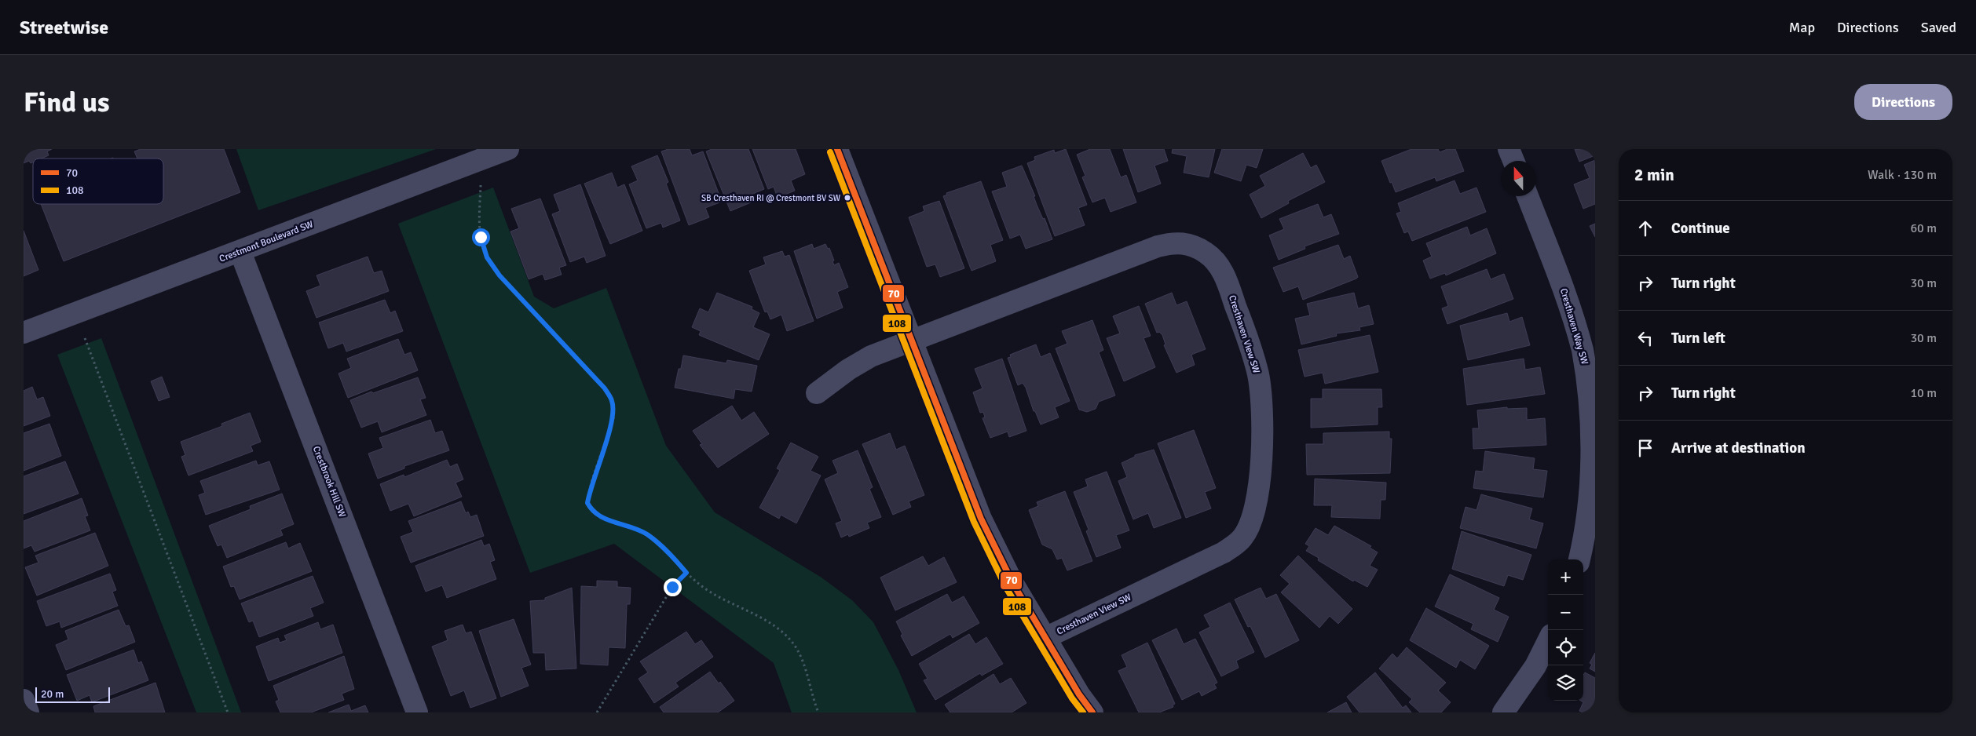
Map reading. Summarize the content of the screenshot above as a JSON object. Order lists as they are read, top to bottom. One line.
{"streets":{"street":["Crestmont Boulevard SW","Cresthaven Way SW","Cresthaven View SW","Crestbrook Hill SW"]},"crossings":[["Crestmont Boulevard SW","Crestbrook Hill SW"]],"places":["SB Cresthaven RI @ Crestmont BV SW"],"lines":["transit line 70","transit line 108"],"legend":["70","108"],"scale_bar":"20 m","north":"top","page":{"header":"Streetwise","nav":["Map","Directions","Saved"],"buttons":"Directions","title":"Find us","heading":["2 min","Walk · 130 m"],"list":[["Continue","60 m"],["Turn right","30 m"],["Turn left","30 m"],["Turn right","10 m"],"Arrive at destination"],"map_buttons":["+","−"],"scale":"20 m"}}
